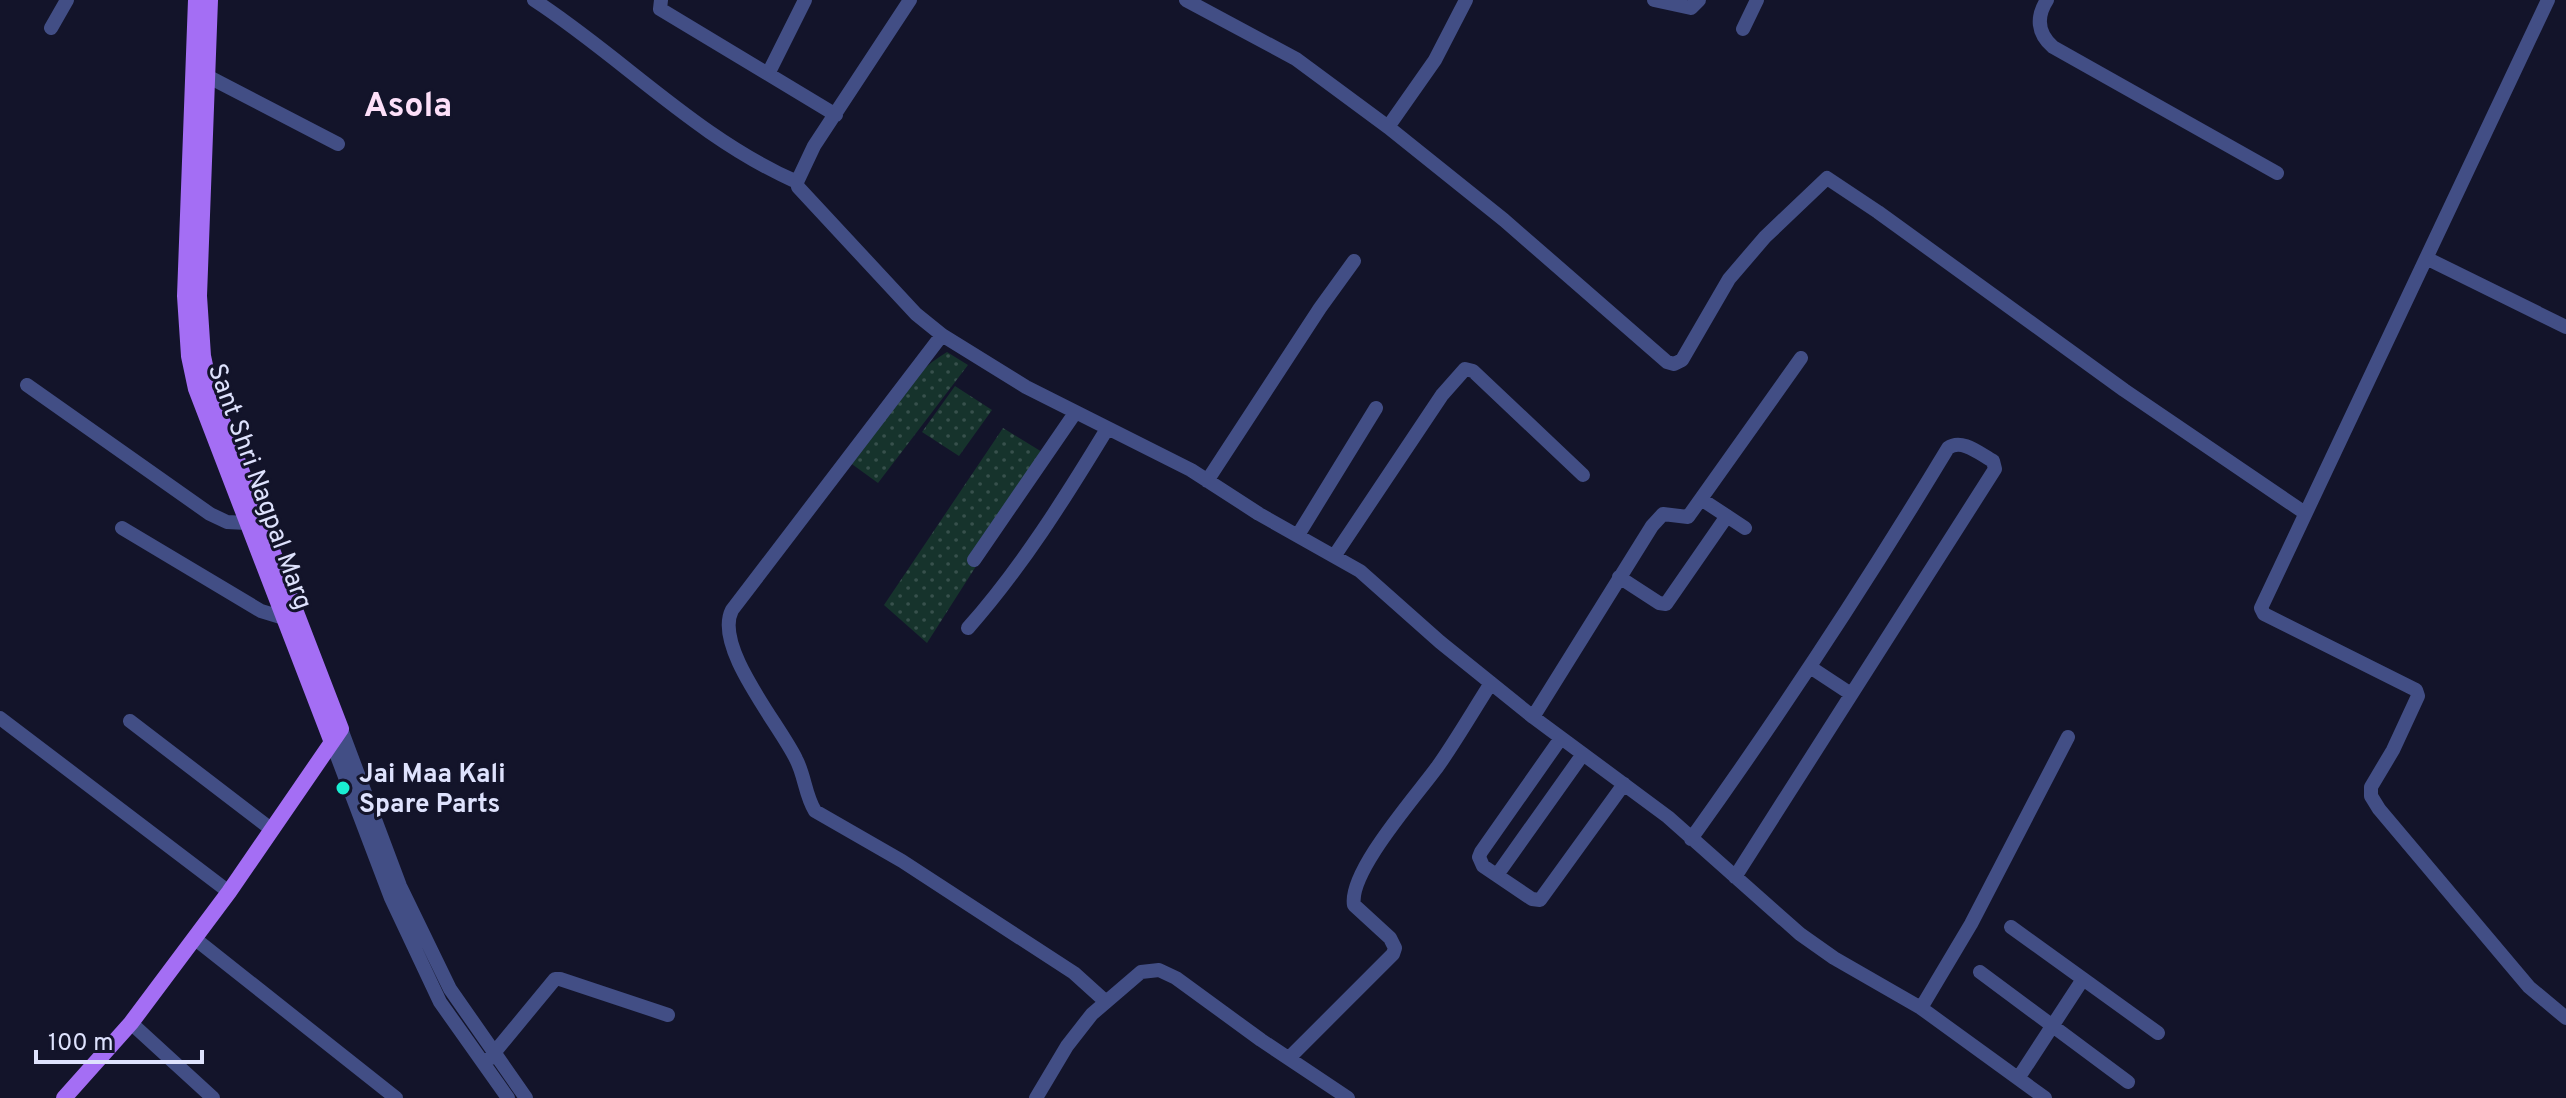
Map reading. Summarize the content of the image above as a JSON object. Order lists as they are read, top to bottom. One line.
{"streets":{"main road":["Sant Shri Nagpal Marg"]},"districts":["Asola"],"places":["Jai Maa Kali Spare Parts"],"scale_bar":"100 m"}
